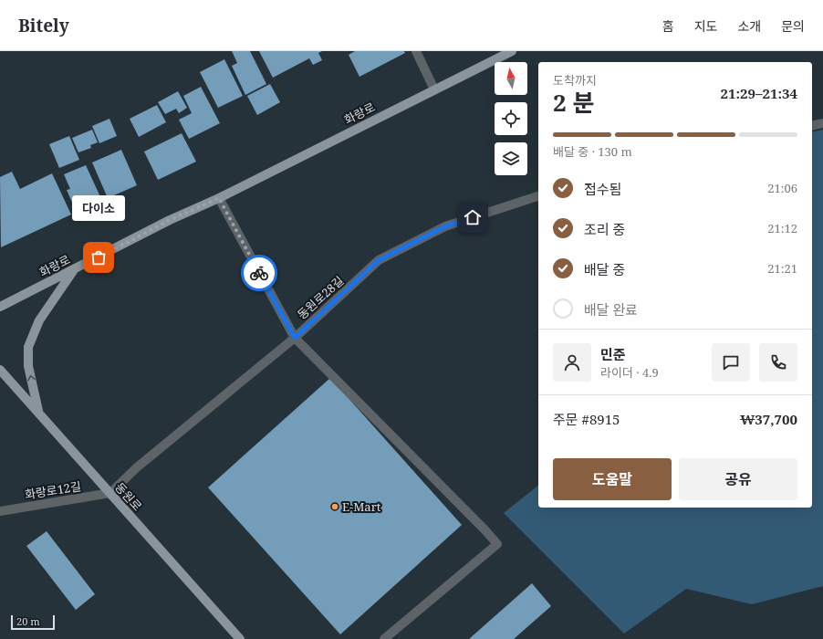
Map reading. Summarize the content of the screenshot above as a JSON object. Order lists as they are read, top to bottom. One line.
{"streets":{"main road":["화랑로","동원로"],"street":["동원로28길","화랑로12길"]},"crossings":[["동원로28길","화랑로12길"],["동원로28길","동원로"],["화랑로12길","동원로"]],"places":["다이소","E-Mart"],"scale_bar":"20 m","north":"top","page":{"header":"Bitely","nav":["홈","지도","소개","문의"],"heading":["2 분","도착까지","21:29–21:34"],"panel":["민준","라이더 · 4.9","주문 #8915","₩37,700"],"bar":"배달 중 · 130 m","list":[["접수됨","21:06"],["조리 중","21:12"],["배달 중","21:21"],"배달 완료"],"bubble":"다이소","buttons":["도움말","공유"],"scale":"20 m"}}
